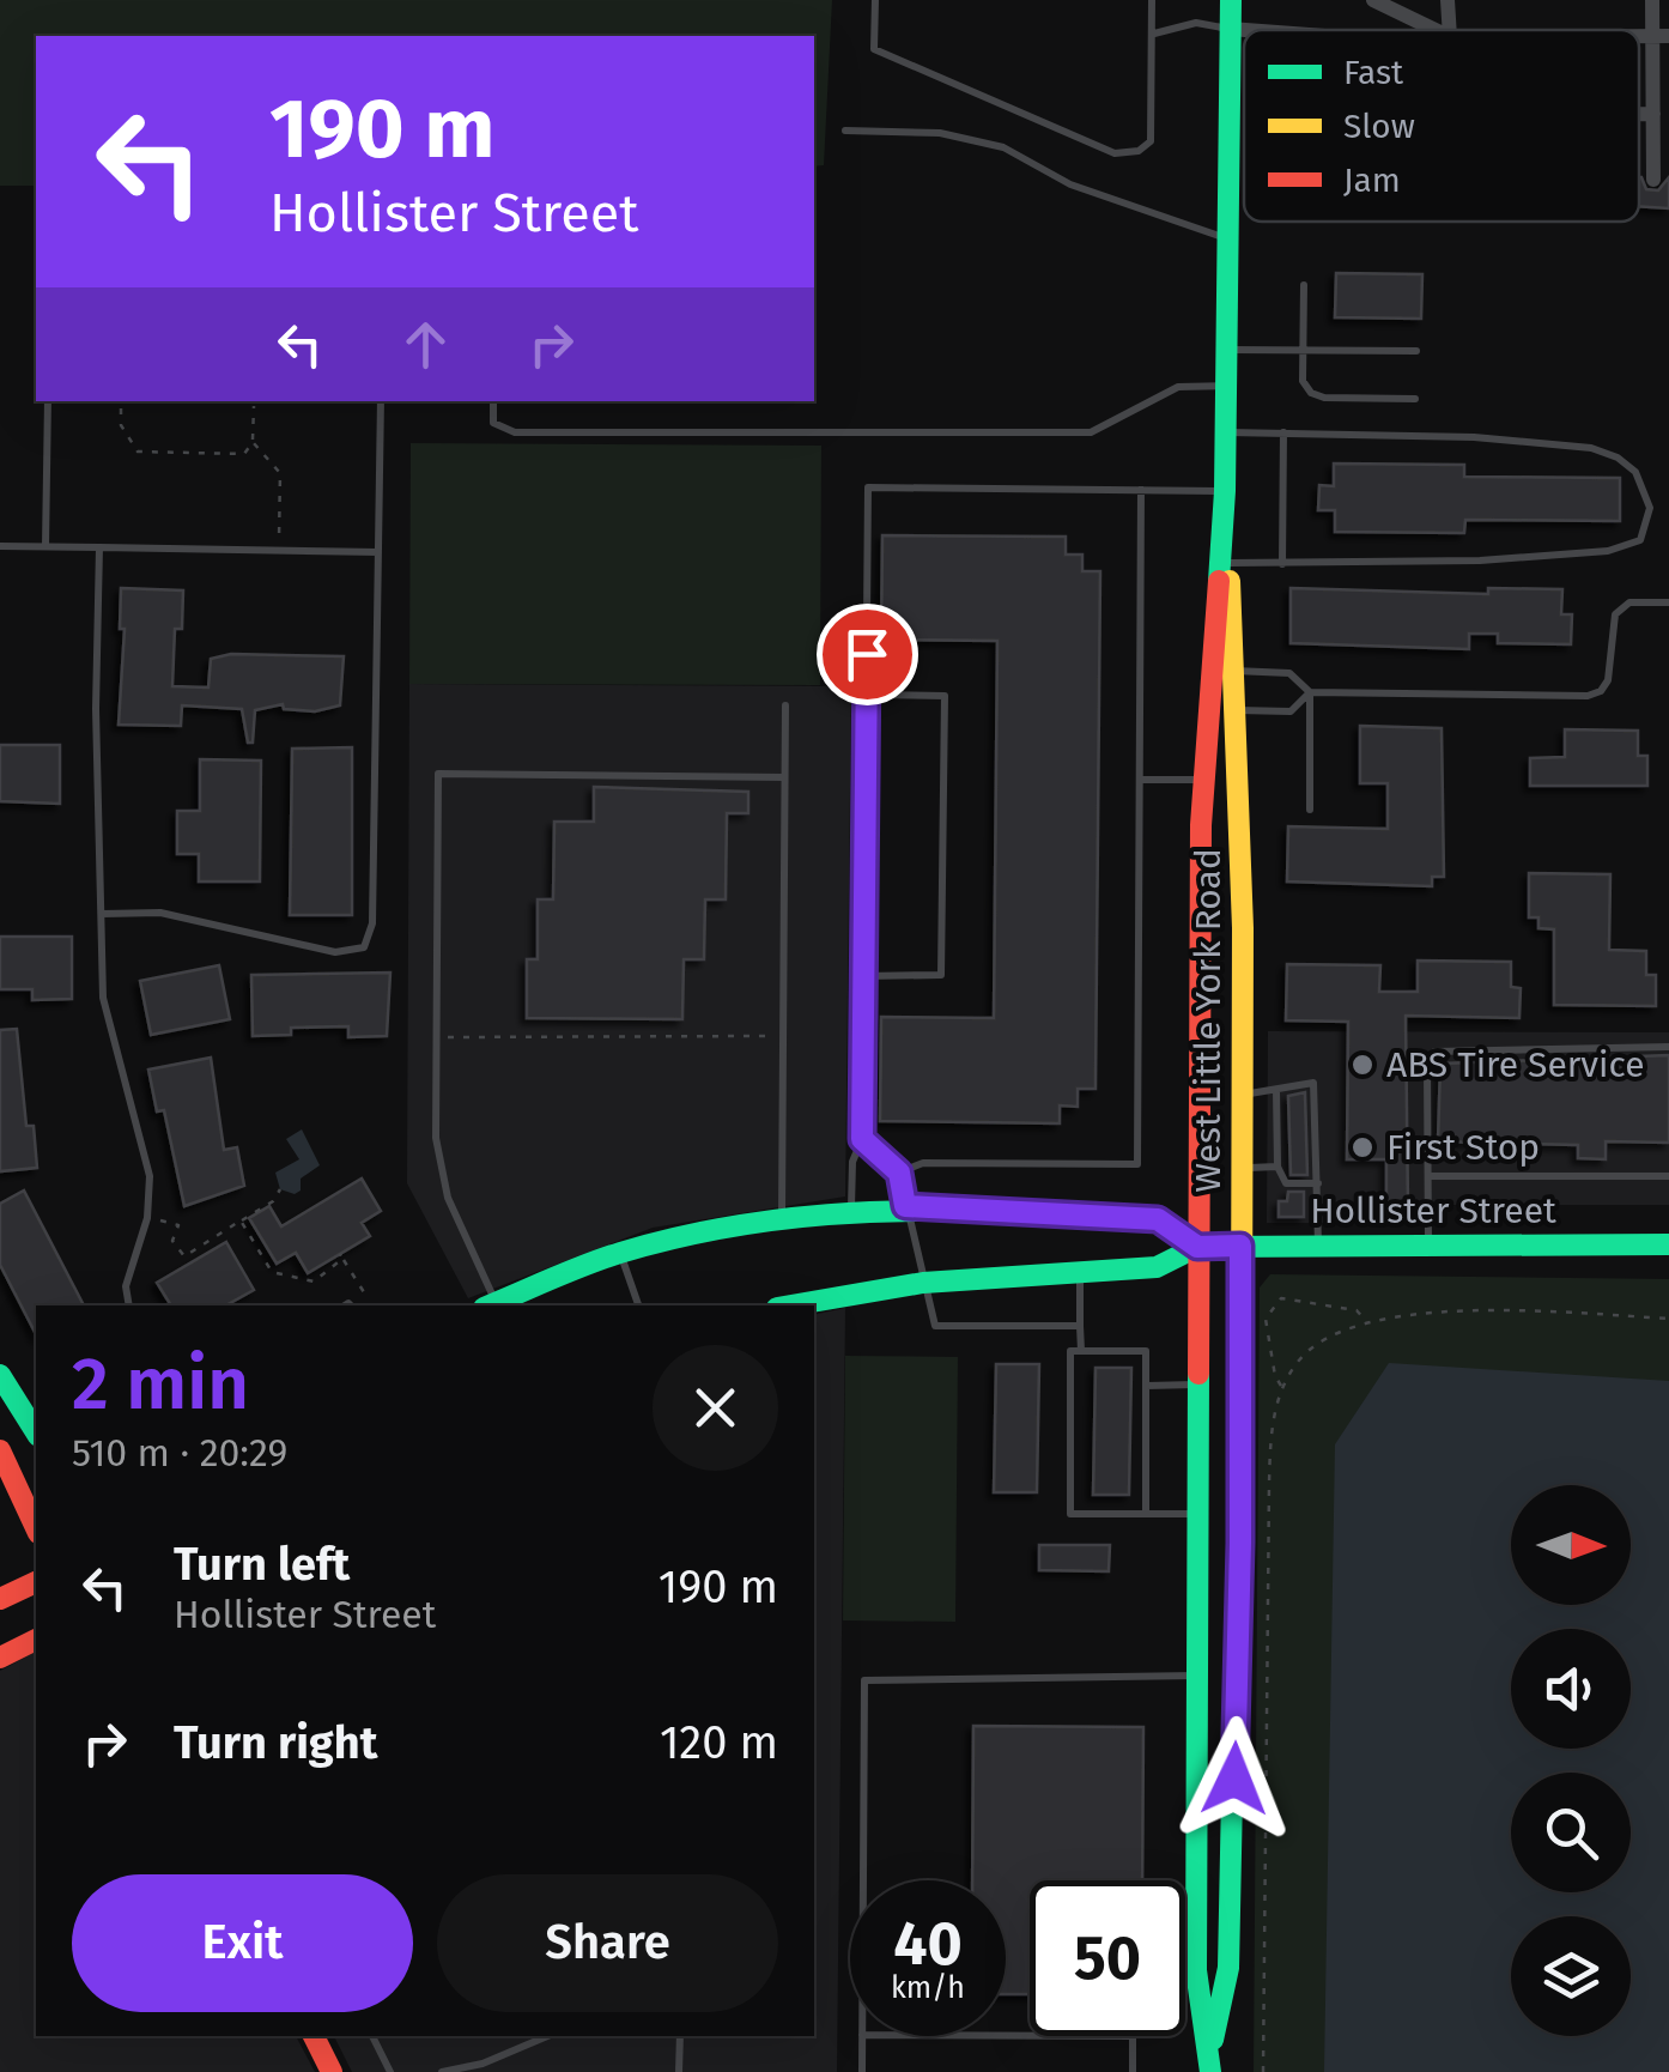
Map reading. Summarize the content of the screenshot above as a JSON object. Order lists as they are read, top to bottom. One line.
{"streets":{"main road":["West Little York Road","Hollister Street"]},"crossings":[["West Little York Road","Hollister Street"]],"places":["ABS Tire Service","First Stop"],"legend":["Fast","Slow","Jam"],"north":"right","page":{"turn":["190 m","Hollister Street"],"heading":["2 min","510 m · 20:29"],"list":[{"name":"Turn left","note":"Hollister Street","value":"190 m"},{"name":"Turn right","value":"120 m"}],"buttons":["Exit","Share"],"speed":"40 km/h","limit":"50"}}
